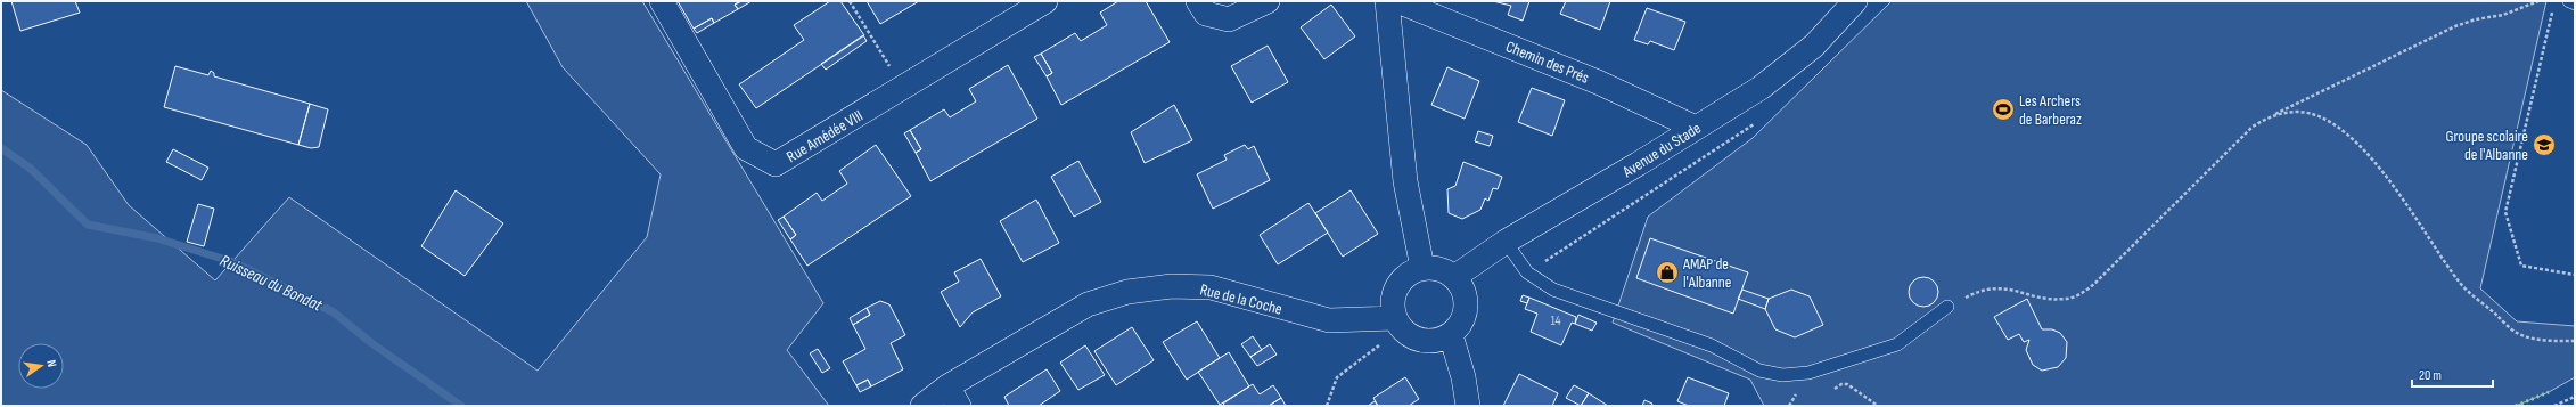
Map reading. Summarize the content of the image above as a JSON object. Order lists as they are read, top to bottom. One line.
{"streets":{"street":["Chemin des Prés","Rue Amédée VIII","Avenue du Stade","Rue de la Coche"]},"crossings":[["Chemin des Prés","Avenue du Stade"],["Avenue du Stade","Rue de la Coche"]],"water":["Ruisseau du Bondat"],"places":{"sports":["Les Archers de Barberaz"],"school or university":["Groupe scolaire de l'Albanne"],"shop":["AMAP de l'Albanne"]},"house_numbers":["14"],"scale_bar":"20 m","north":"right"}
